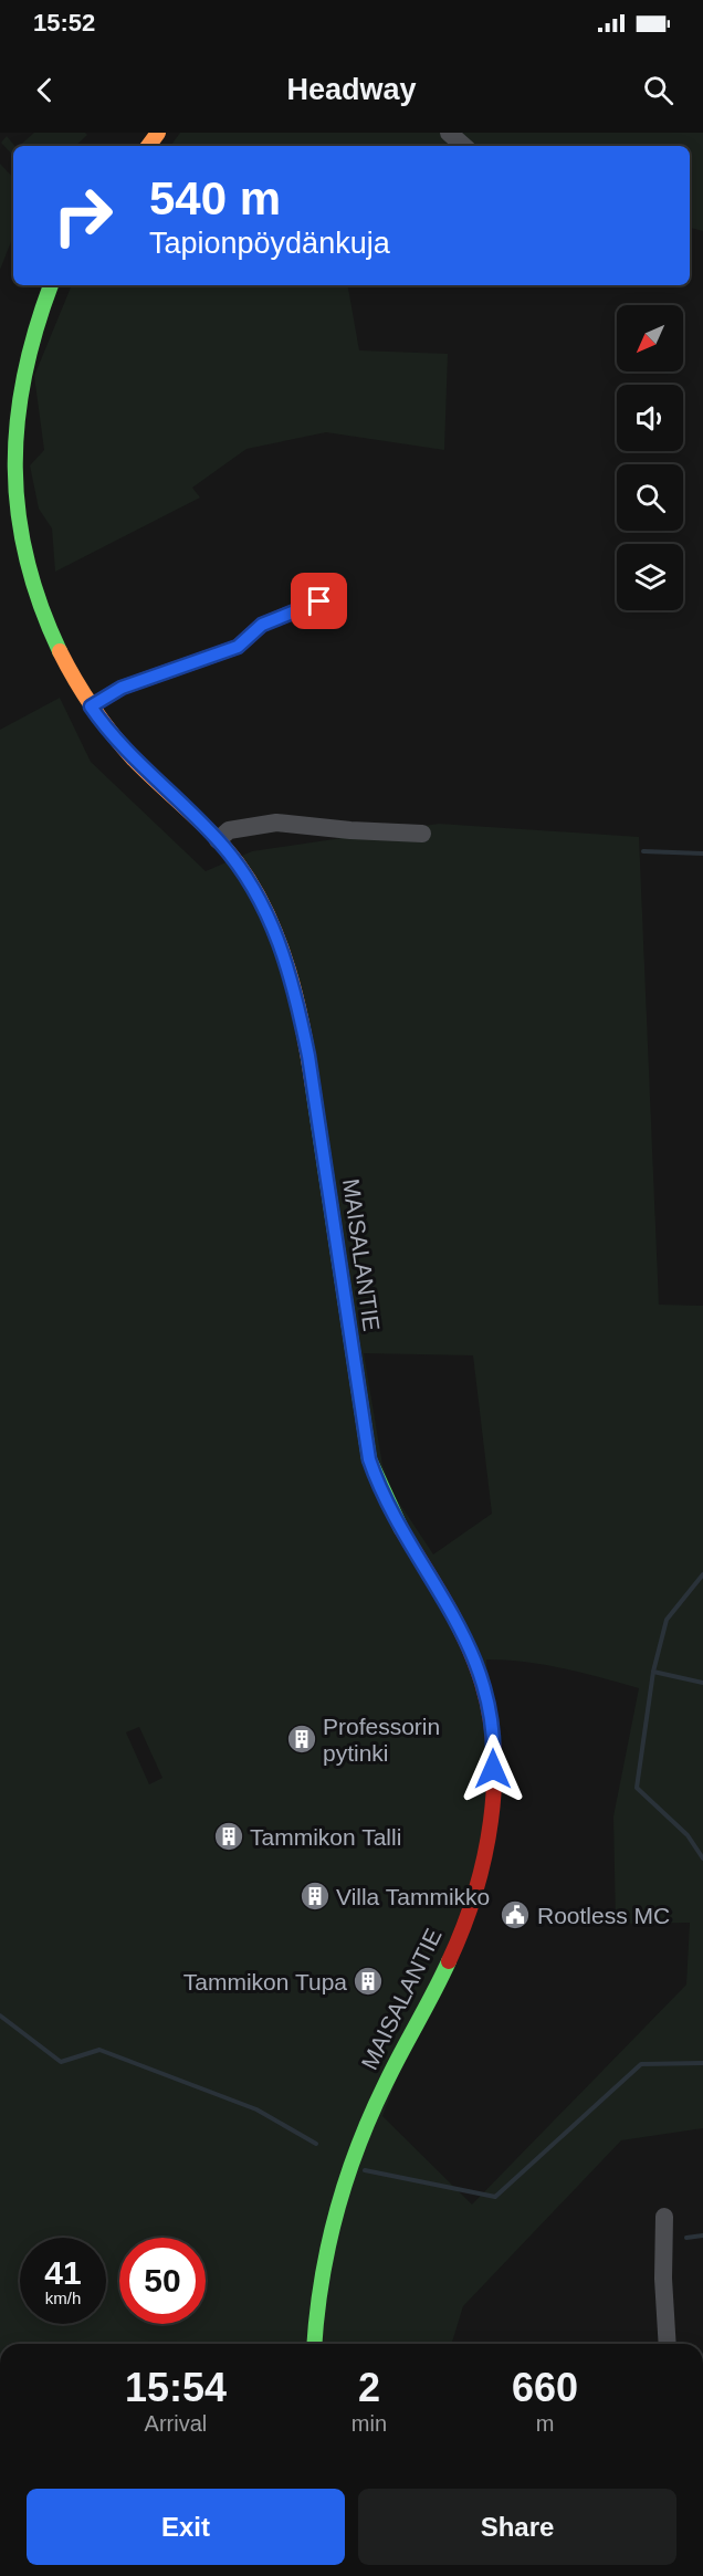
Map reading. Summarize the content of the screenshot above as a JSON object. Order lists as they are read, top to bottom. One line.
{"streets":{"main road":["MAISALANTIE"]},"places":{"building":["Professorin pytinki","Tammikon Talli","Villa Tammikko","Tammikon Tupa"],"public building":["Rootless MC"]},"north":"bottom left","page":{"status":"15:52","header":"Headway","turn":["540 m","Tapionpöydänkuja"],"speed":"41 km/h","limit":"50","eta":["15:54","Arrival","2","min","660","m"],"buttons":["Exit","Share"]}}
